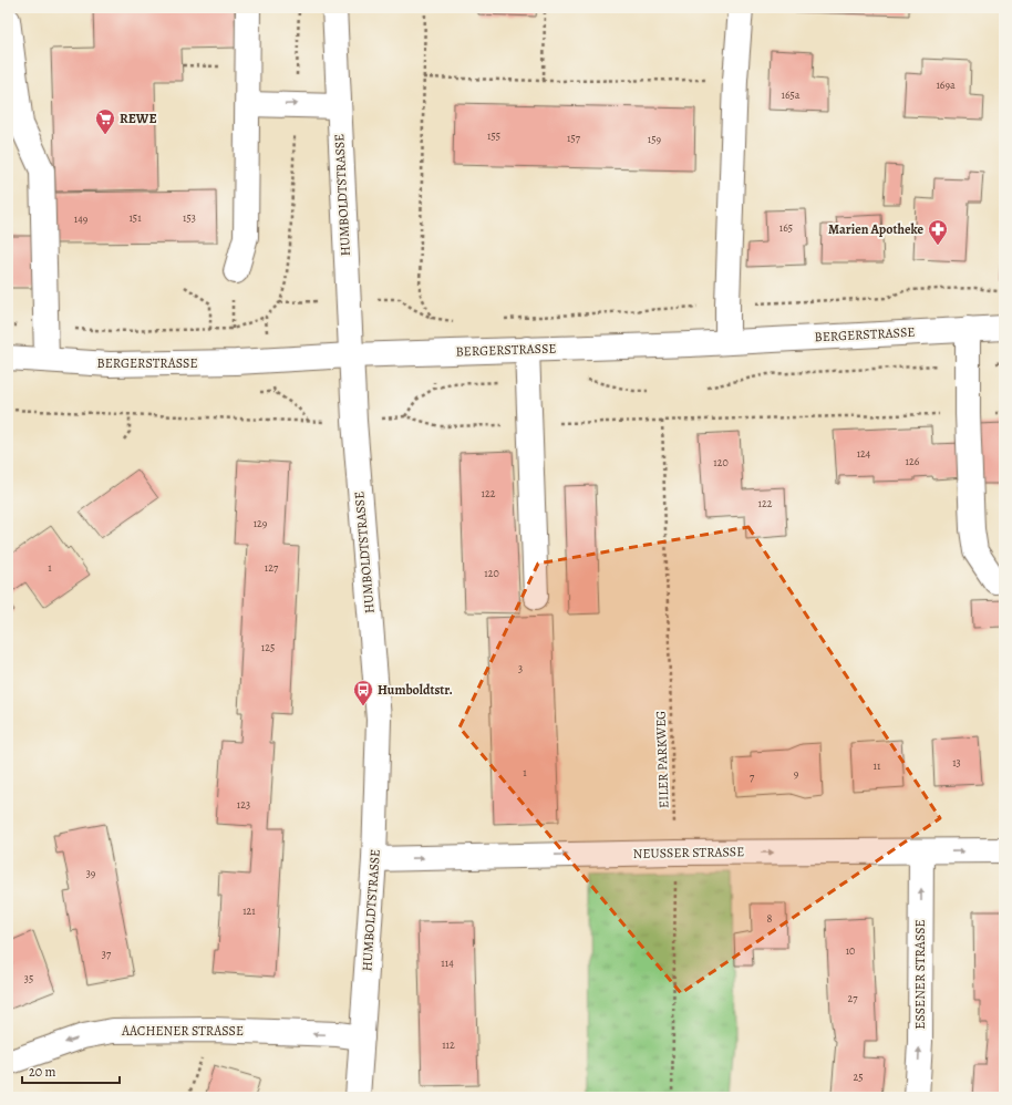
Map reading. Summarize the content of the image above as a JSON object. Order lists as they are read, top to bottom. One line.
{"streets":{"street":["HUMBOLDTSTRASSE","BERGERSTRASSE","NEUSSER STRASSE","ESSENER STRASSE","AACHENER STRASSE"],"path":["EILER PARKWEG"]},"crossings":[["HUMBOLDTSTRASSE","BERGERSTRASSE"],["HUMBOLDTSTRASSE","NEUSSER STRASSE"],["HUMBOLDTSTRASSE","AACHENER STRASSE"],["EILER PARKWEG","NEUSSER STRASSE"],["NEUSSER STRASSE","ESSENER STRASSE"]],"one_way":["NEUSSER STRASSE","ESSENER STRASSE","AACHENER STRASSE"],"places":{"supermarket":["REWE"],"pharmacy":["Marien Apotheke"],"bus stop":["Humboldtstr."]},"house_numbers":["169a","165a","155","157","159","151","153","149","165","124","126","120","122","122","129","1","127","120","125","3","13","11","1","9","7","123","39","121","8","10","37","114","35","27","112","25"],"scale_bar":"20 m"}
